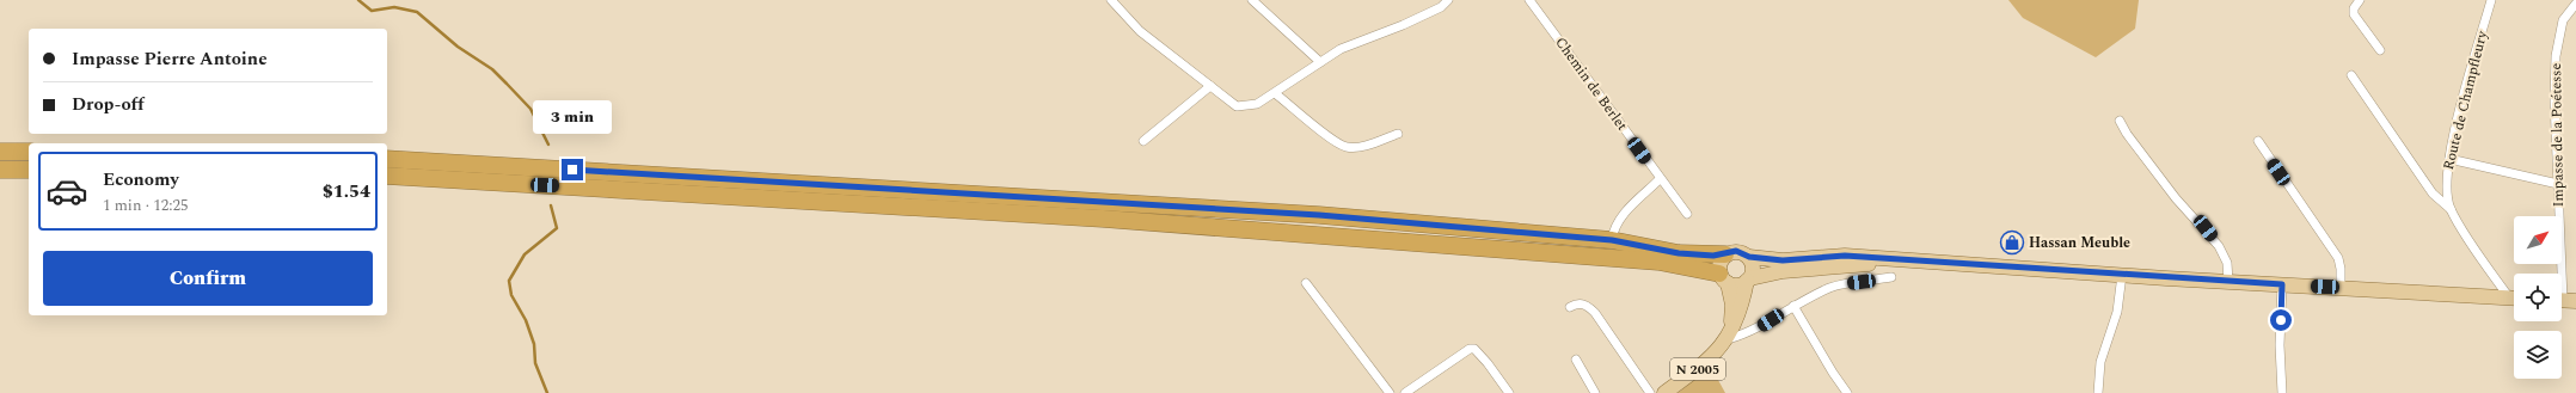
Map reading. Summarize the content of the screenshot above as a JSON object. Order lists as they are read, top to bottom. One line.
{"streets":{"main road":["N 2005"],"street":["Chemin de Berlet","Route de Champfleury","Impasse de la Poétesse"]},"places":{"shop":["Hassan Meuble"]},"north":"top right","page":{"banner":["Impasse Pierre Antoine","Drop-off"],"bubble":"3 min","list":[{"name":"Economy","note":"1 min · 12:25","value":"$1.54"}],"buttons":"Confirm"}}
